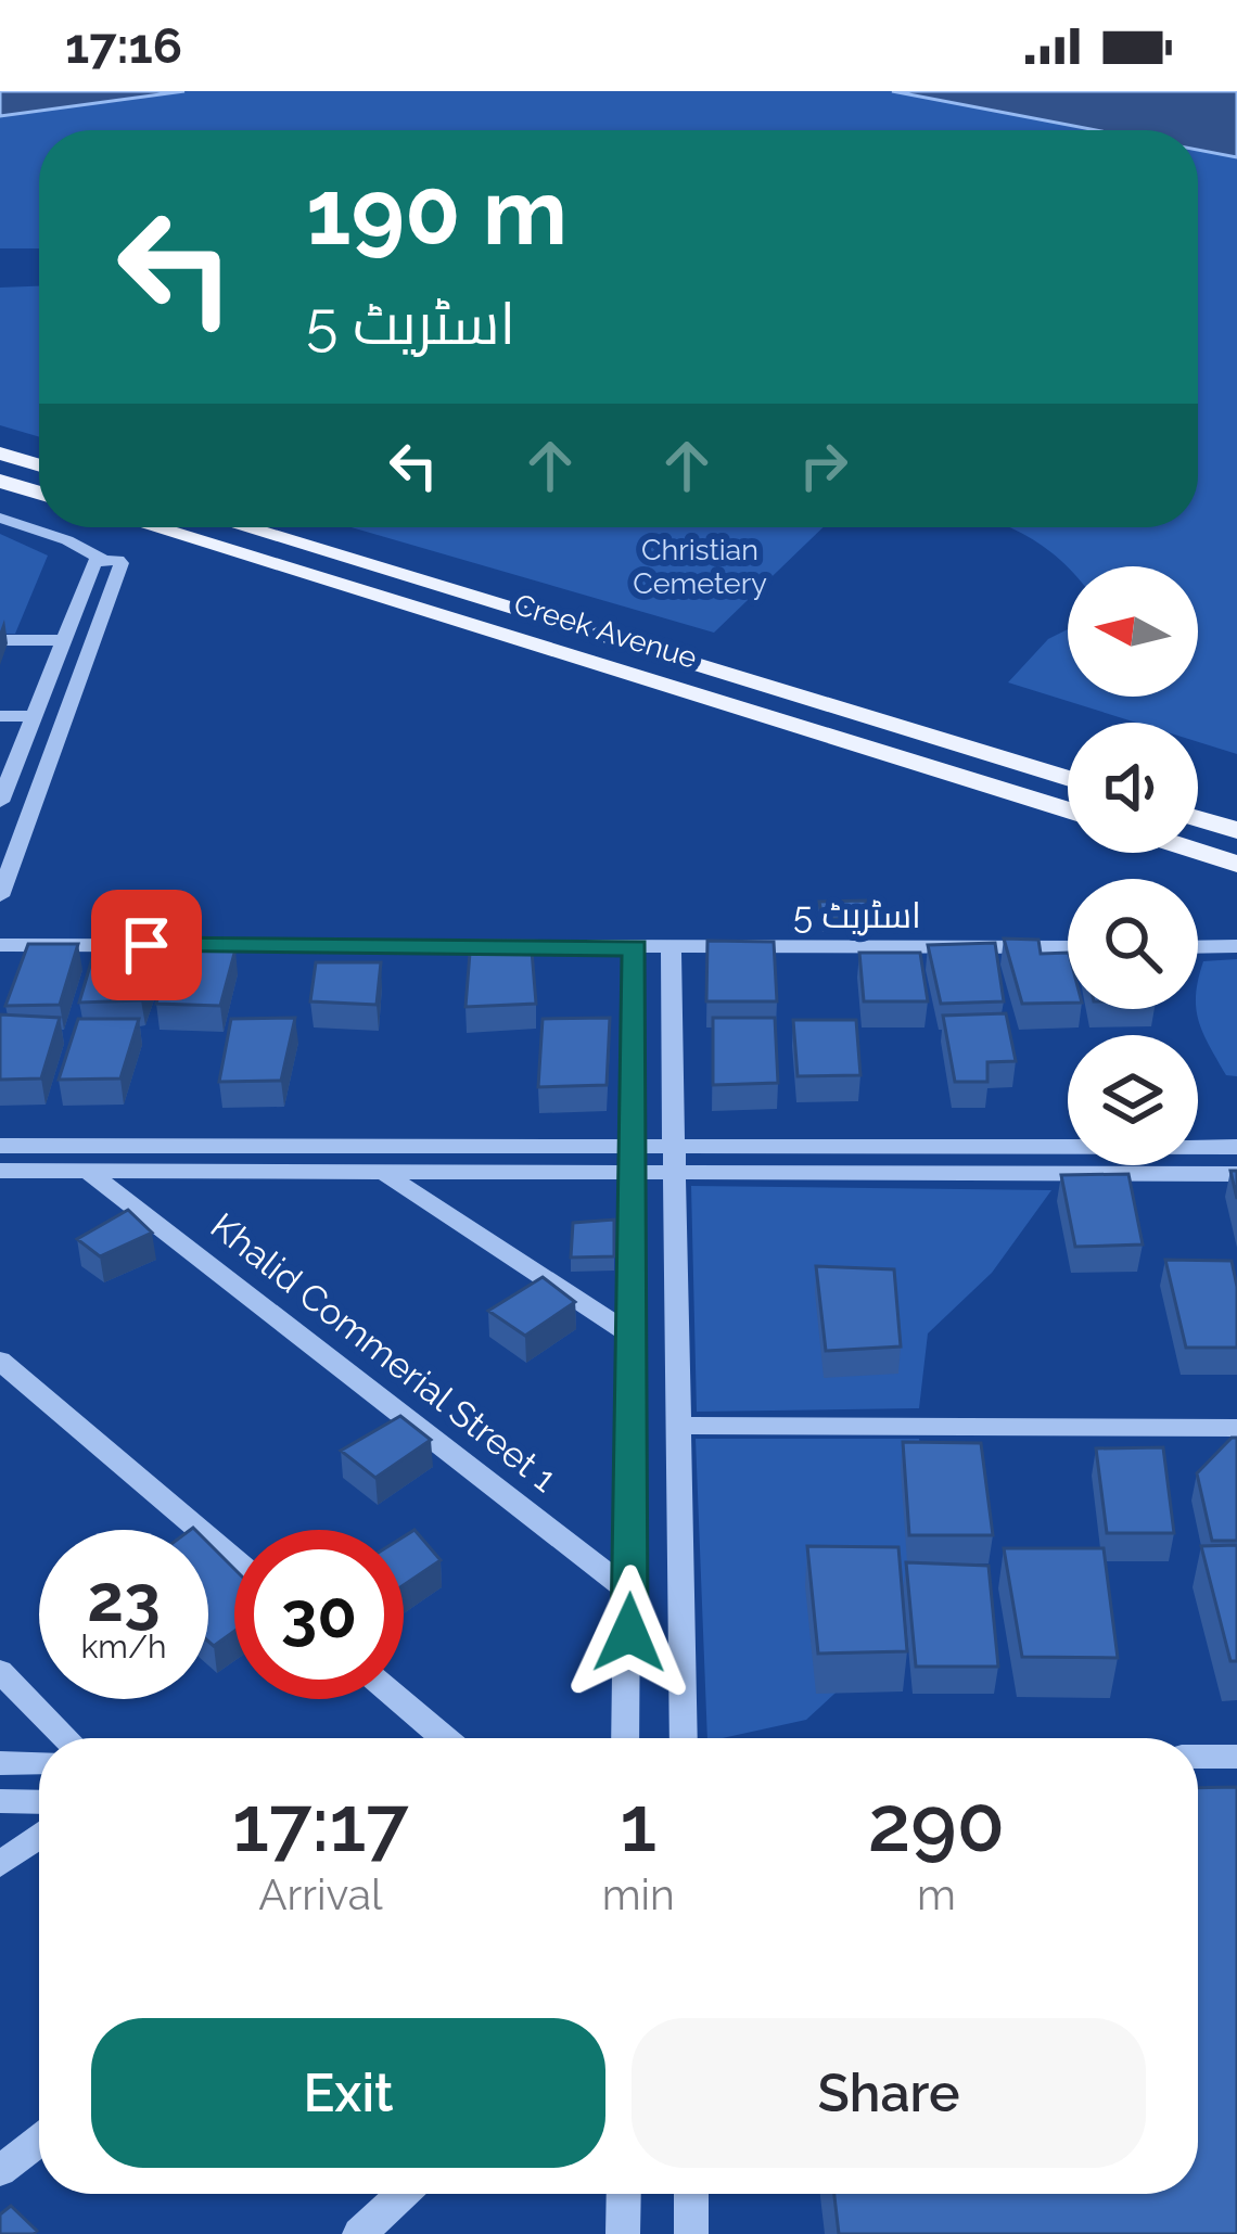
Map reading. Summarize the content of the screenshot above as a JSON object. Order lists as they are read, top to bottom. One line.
{"streets":{"main road":["Creek Avenue"],"street":["اسٹریٹ 5","Khalid Commerial Street 1"]},"parks":["Christian Cemetery"],"north":"left","page":{"status":"17:16","turn":["190 m","اسٹریٹ 5"],"speed":"23 km/h","limit":"30","eta":["17:17","Arrival","1","min","290","m"],"buttons":["Exit","Share"]}}
